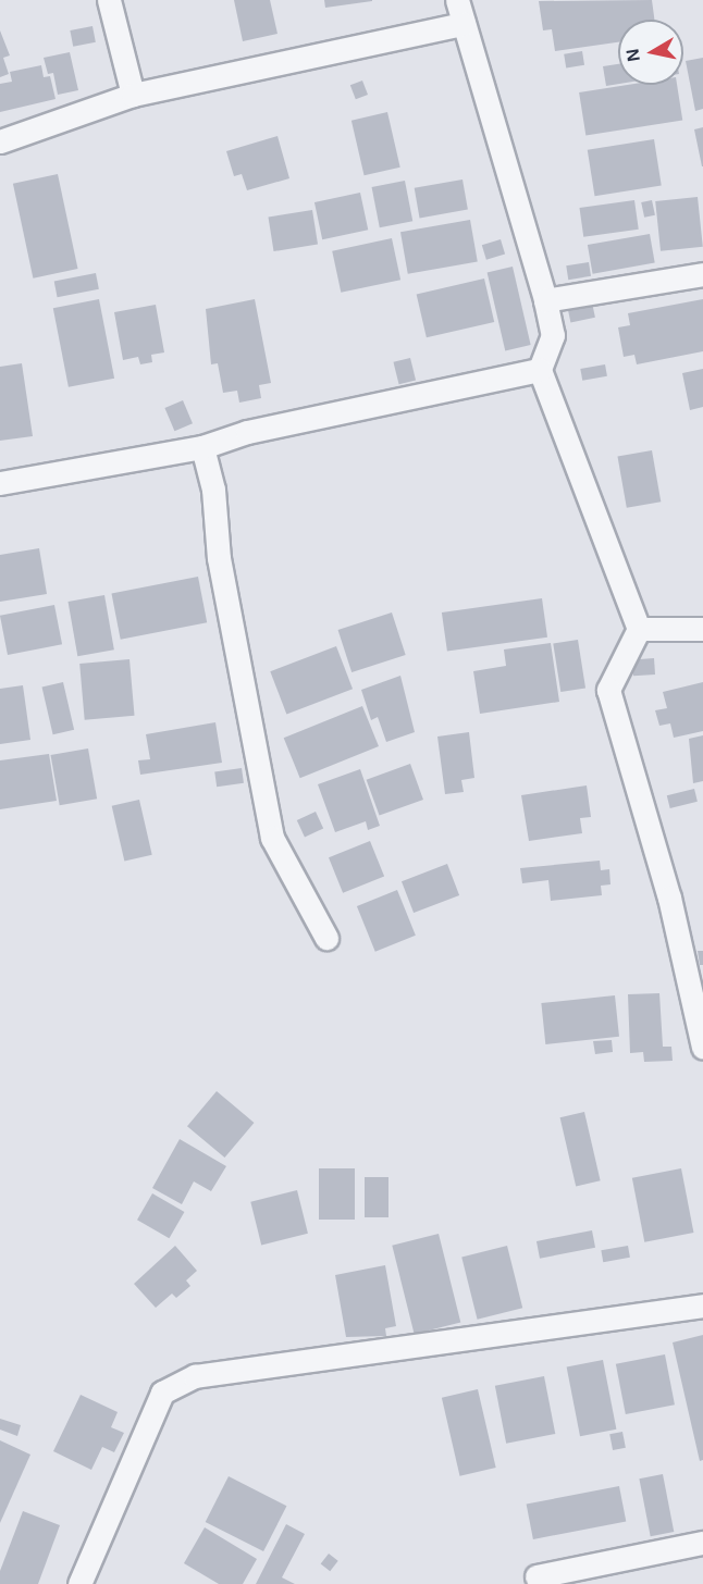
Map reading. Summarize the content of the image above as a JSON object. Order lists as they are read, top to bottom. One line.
{"north":"left"}
